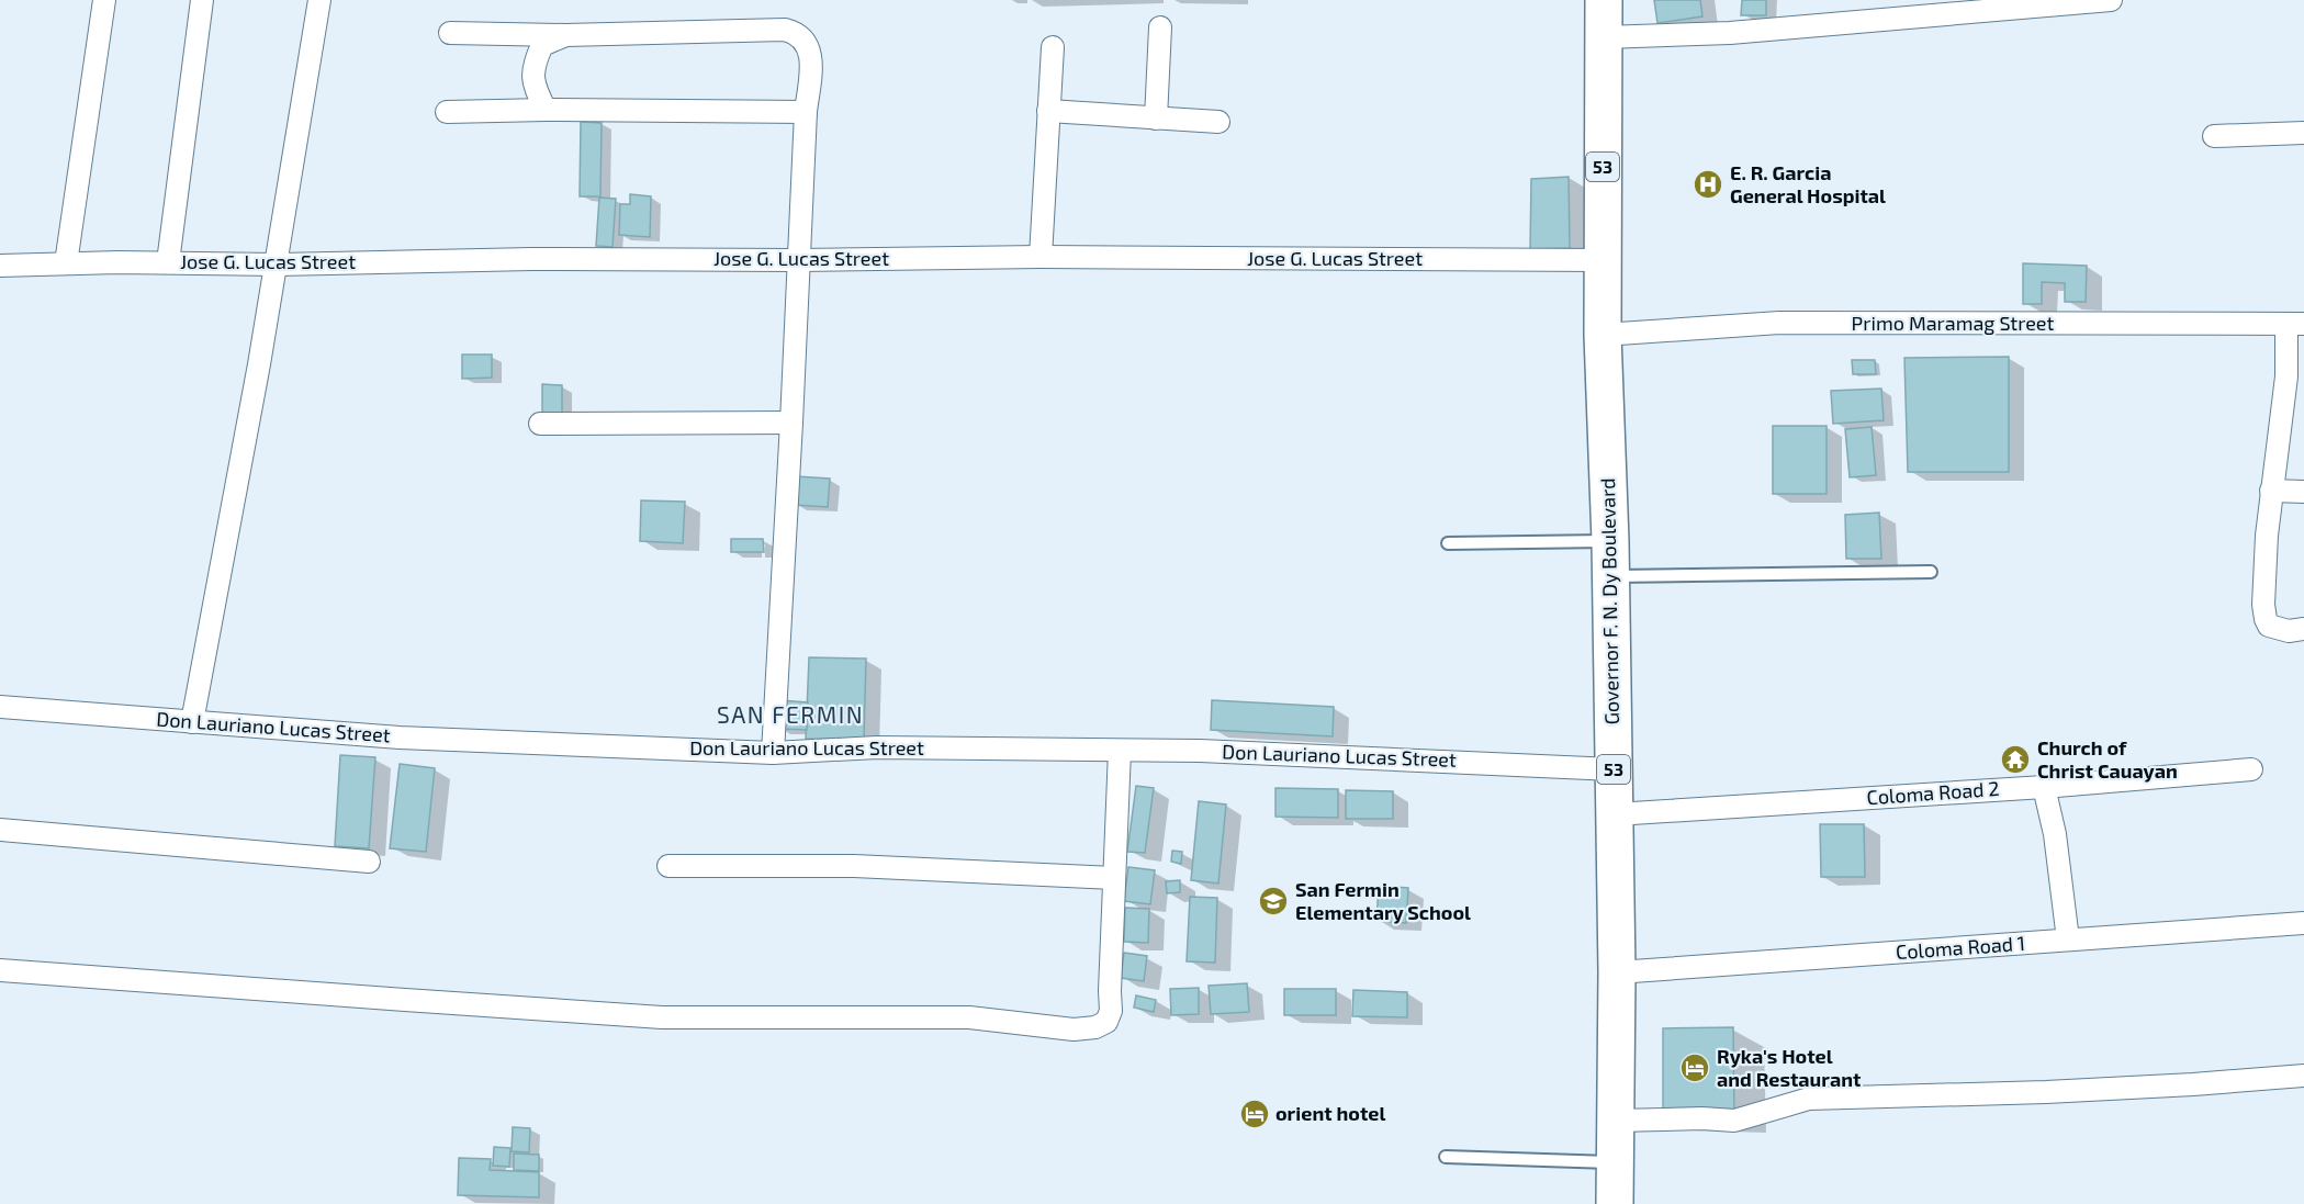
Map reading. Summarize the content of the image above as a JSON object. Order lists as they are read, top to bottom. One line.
{"streets":{"highway":["53","Governor F. N. Dy Boulevard"],"street":["Jose G. Lucas Street","Primo Maramag Street","Don Lauriano Lucas Street","Coloma Road 2","Coloma Road 1"]},"crossings":[["Jose G. Lucas Street","Governor F. N. Dy Boulevard"],["Primo Maramag Street","Governor F. N. Dy Boulevard"],["Governor F. N. Dy Boulevard","Don Lauriano Lucas Street"],["Governor F. N. Dy Boulevard","Coloma Road 2"],["Governor F. N. Dy Boulevard","Coloma Road 1"]],"districts":["SAN FERMIN"],"places":{"hospital":["E. R. Garcia General Hospital"],"temple":["Church of Christ Cauayan"],"school or university":["San Fermin Elementary School"],"hotel":["Ryka's Hotel and Restaurant","orient hotel"]}}
